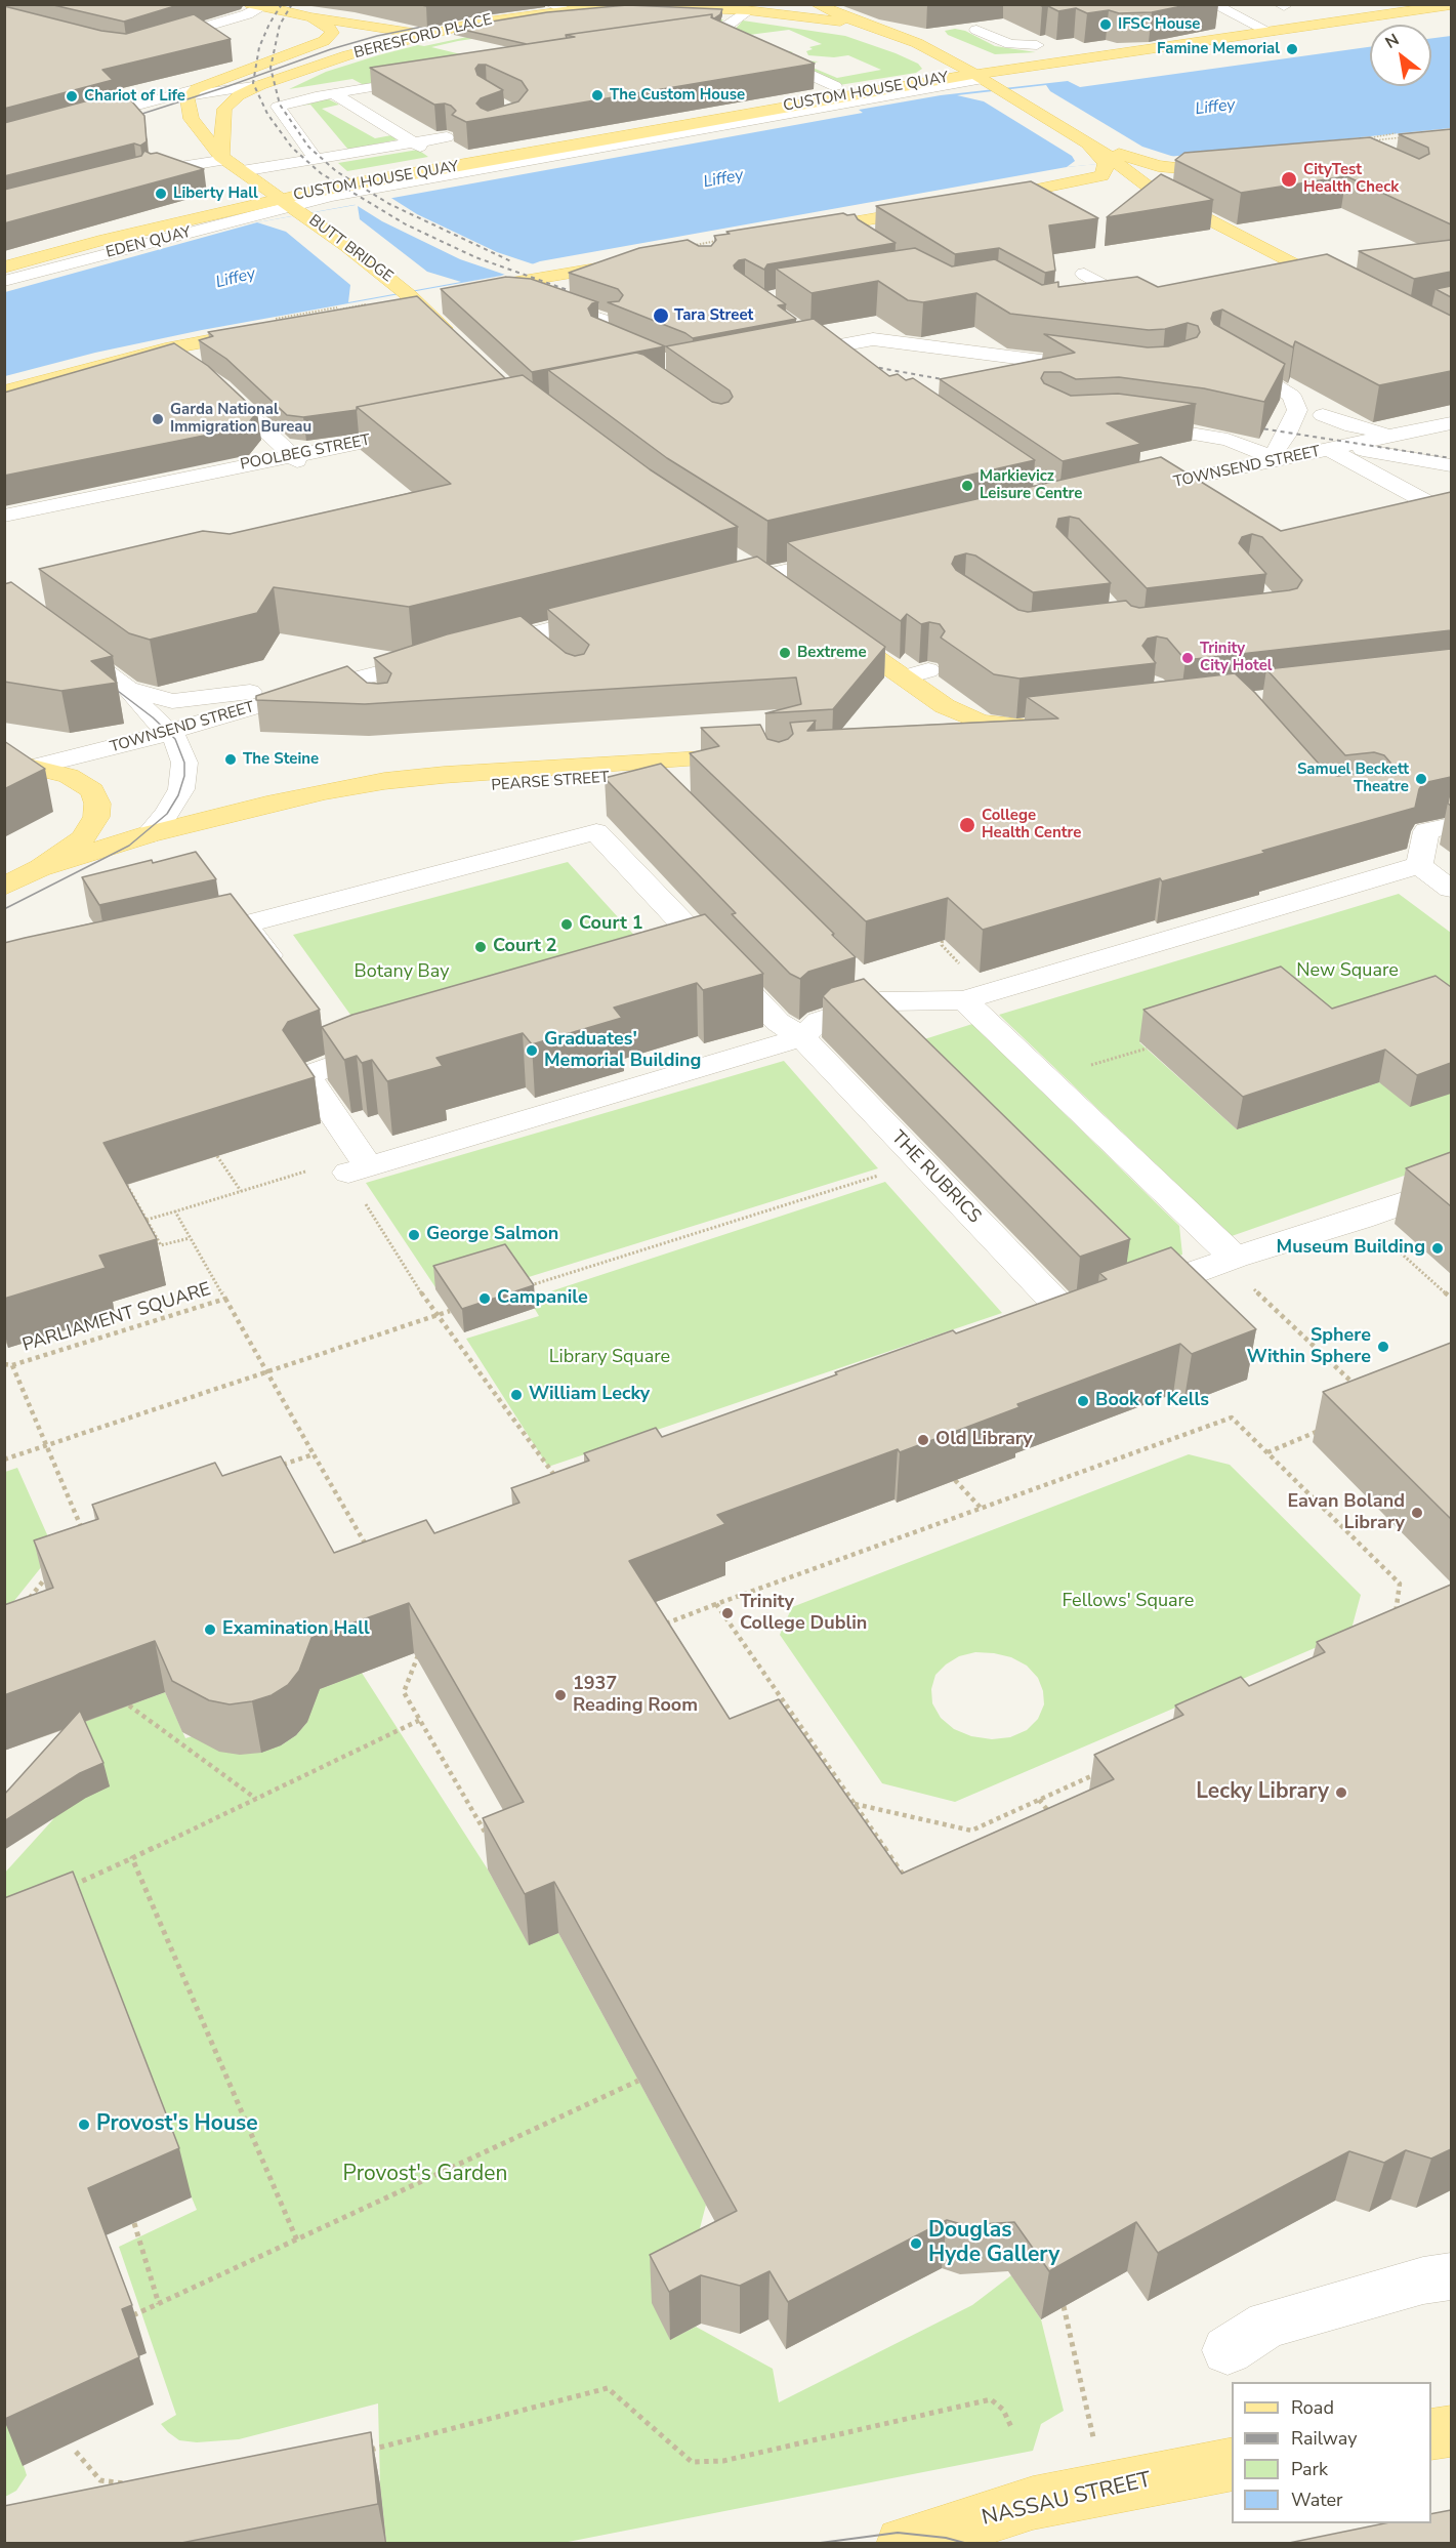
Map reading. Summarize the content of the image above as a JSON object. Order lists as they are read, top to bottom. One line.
{"streets":{"main road":["BERESFORD PLACE","CUSTOM HOUSE QUAY","EDEN QUAY","BUTT BRIDGE","PEARSE STREET","NASSAU STREET"],"street":["POOLBEG STREET","TOWNSEND STREET","THE RUBRICS"],"path":["PARLIAMENT SQUARE"]},"crossings":[["CUSTOM HOUSE QUAY","EDEN QUAY"],["CUSTOM HOUSE QUAY","BUTT BRIDGE"],["EDEN QUAY","BUTT BRIDGE"]],"water":["Liffey"],"parks":["New Square","Botany Bay","Library Square","Fellows' Square","Provost's Garden"],"places":["IFSC House","Famine Memorial","The Custom House","Chariot of Life","CityTest Health Check","Liberty Hall","Tara Street","Garda National Immigration Bureau","Markievicz Leisure Centre","Bextreme","Trinity City Hotel","The Steine","Samuel Beckett Theatre","College Health Centre","Court 1","Court 2","Graduates' Memorial Building","George Salmon","Museum Building","Campanile","Sphere Within Sphere","William Lecky","Book of Kells","Old Library","Eavan Boland Library","Trinity College Dublin","Examination Hall","1937 Reading Room","Lecky Library","Provost's House","Douglas Hyde Gallery"],"legend":["Road","Railway","Park","Water"],"north":"top left"}
